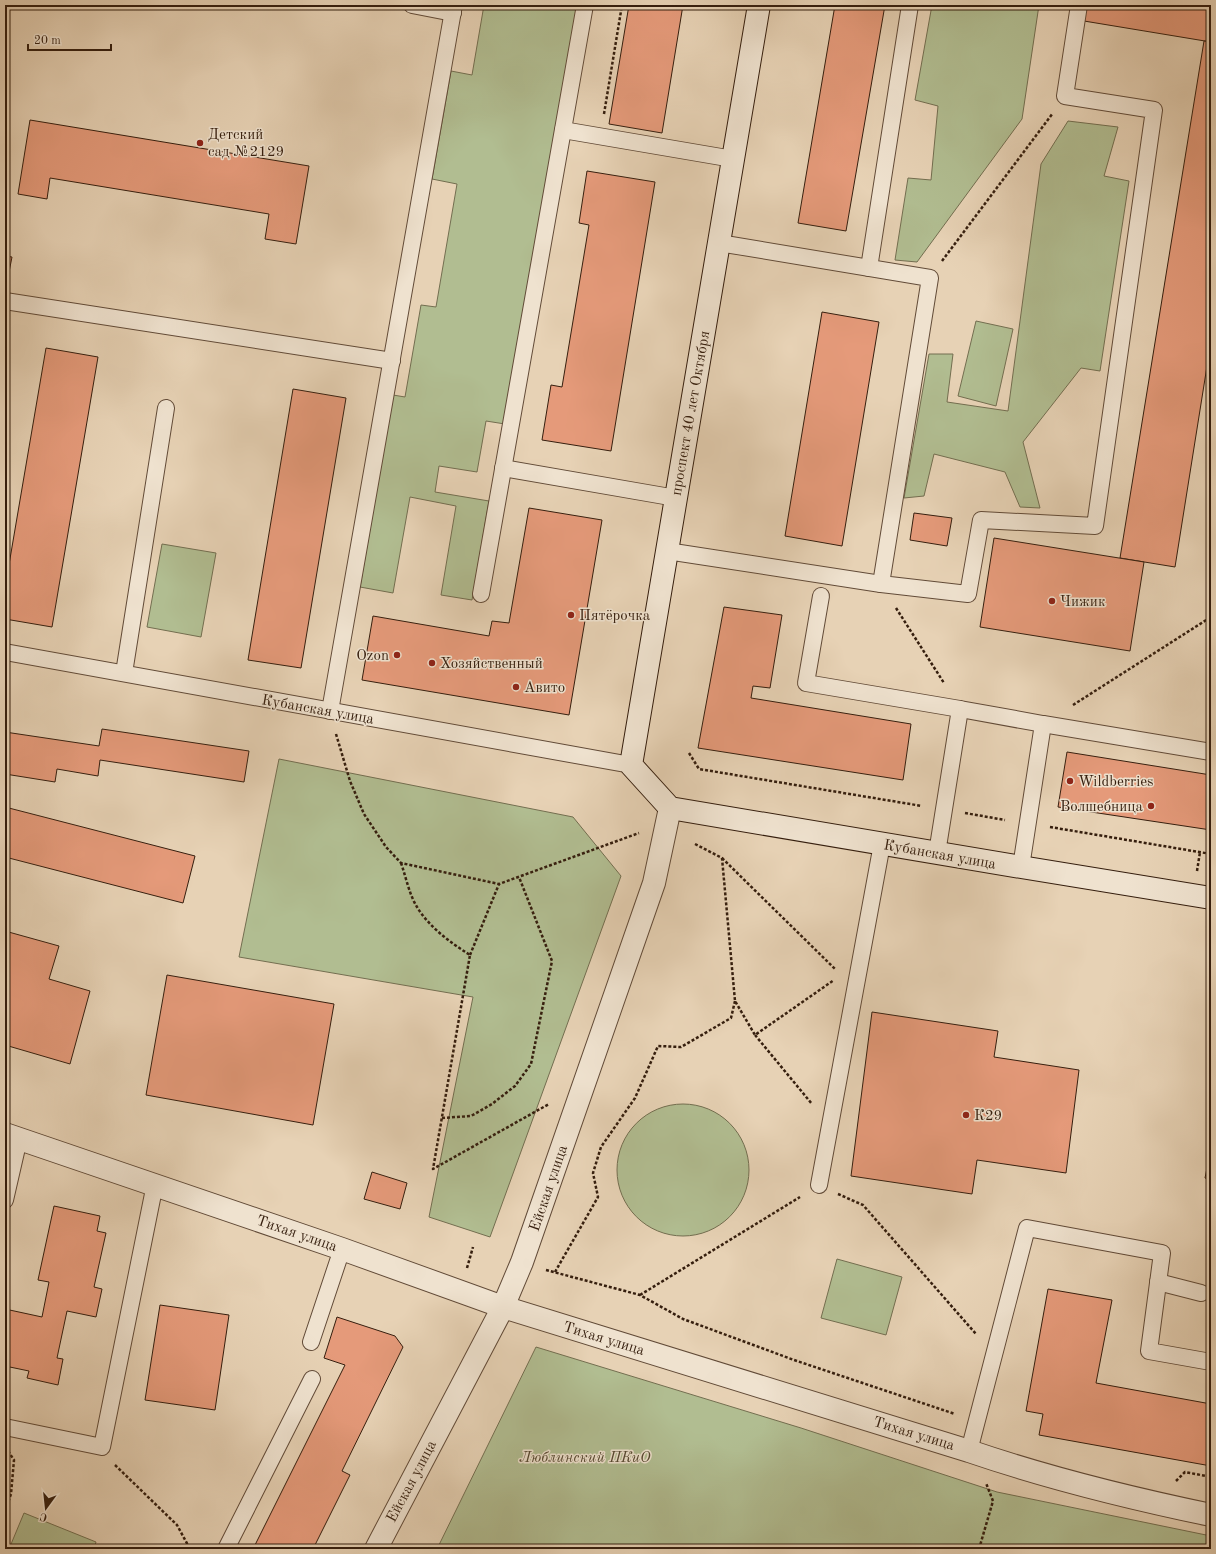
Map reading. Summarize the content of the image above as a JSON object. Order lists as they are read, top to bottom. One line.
{"streets":{"street":["проспект 40 лет Октября","Кубанская улица","Ейская улица","Тихая улица"]},"crossings":[["проспект 40 лет Октября","Кубанская улица"],["Кубанская улица","Ейская улица"],["Ейская улица","Тихая улица"]],"parks":["Люблинский ПКиО"],"places":["Детский сад №2129","Чижик","Пятёрочка","Ozon","Хозяйственный","Авито","Wildberries","Волшебница","К29"],"scale_bar":"20 m","north":"bottom"}
